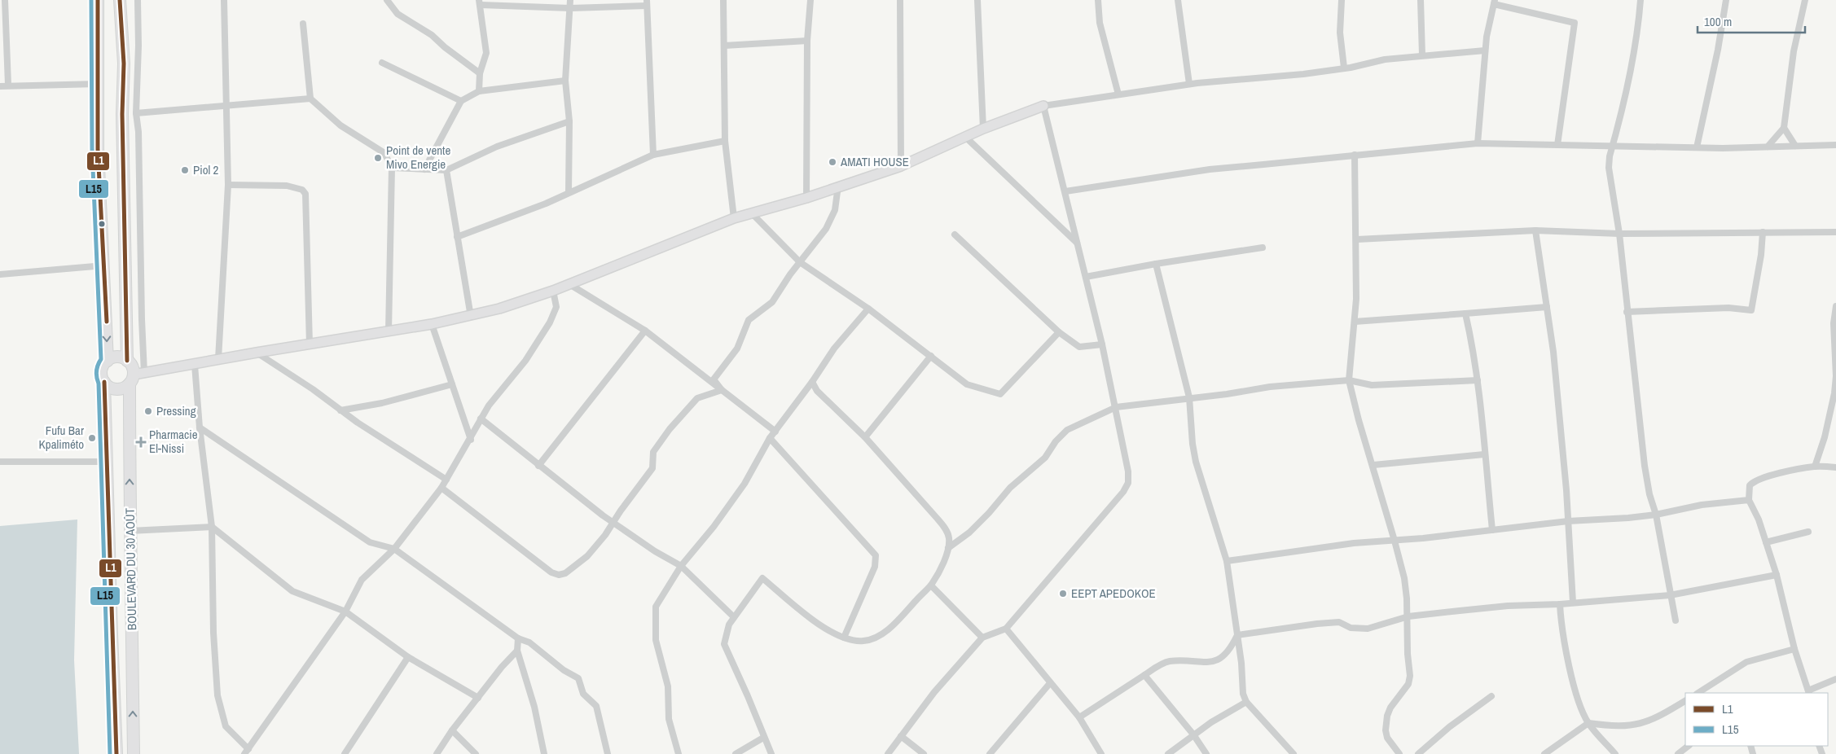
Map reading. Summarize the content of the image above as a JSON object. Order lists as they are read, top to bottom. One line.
{"streets":{"highway":["BOULEVARD DU 30 AOÛT"]},"places":{"other":["Point de vente Mivo Energie","AMATI HOUSE","Piol 2","Pressing","Fufu Bar Kpaliméto","EEPT APEDOKOE"],"health":["Pharmacie El-Nissi"]},"lines":["transit line L1","transit line L15"],"legend":["L1","L15"],"scale_bar":"100 m"}
